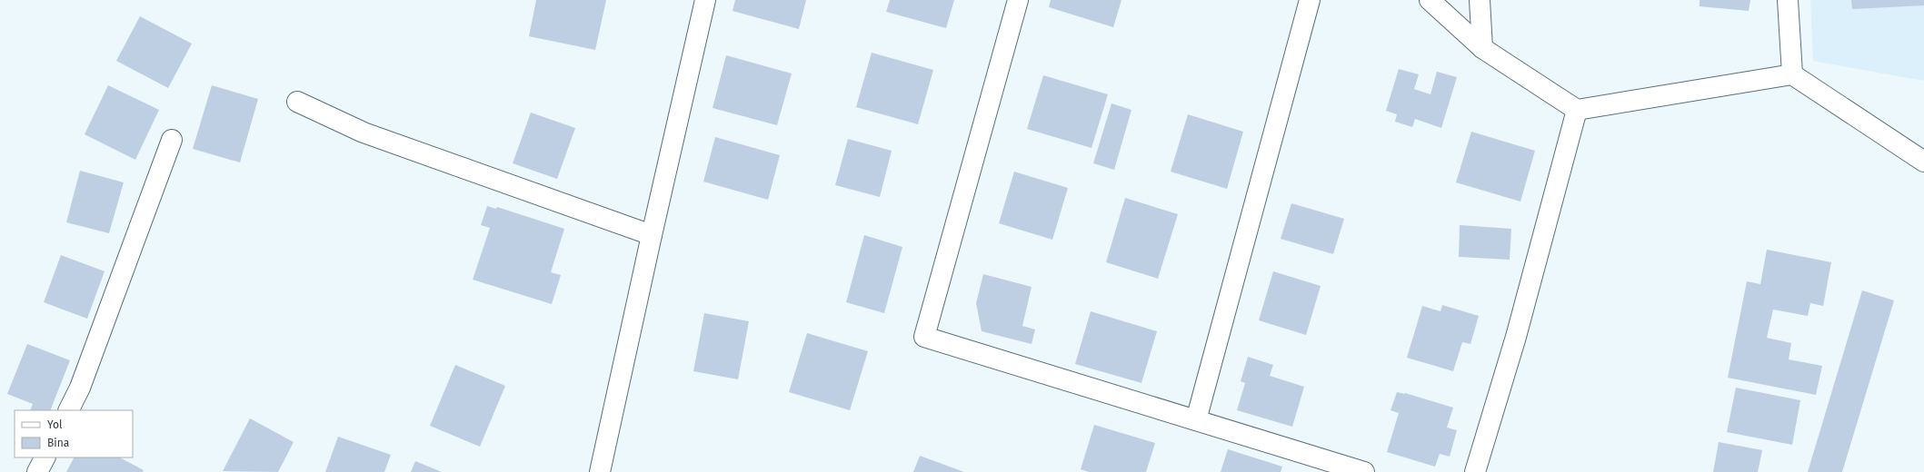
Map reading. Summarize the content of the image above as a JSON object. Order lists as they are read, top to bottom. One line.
{"legend":["Yol","Bina"]}
